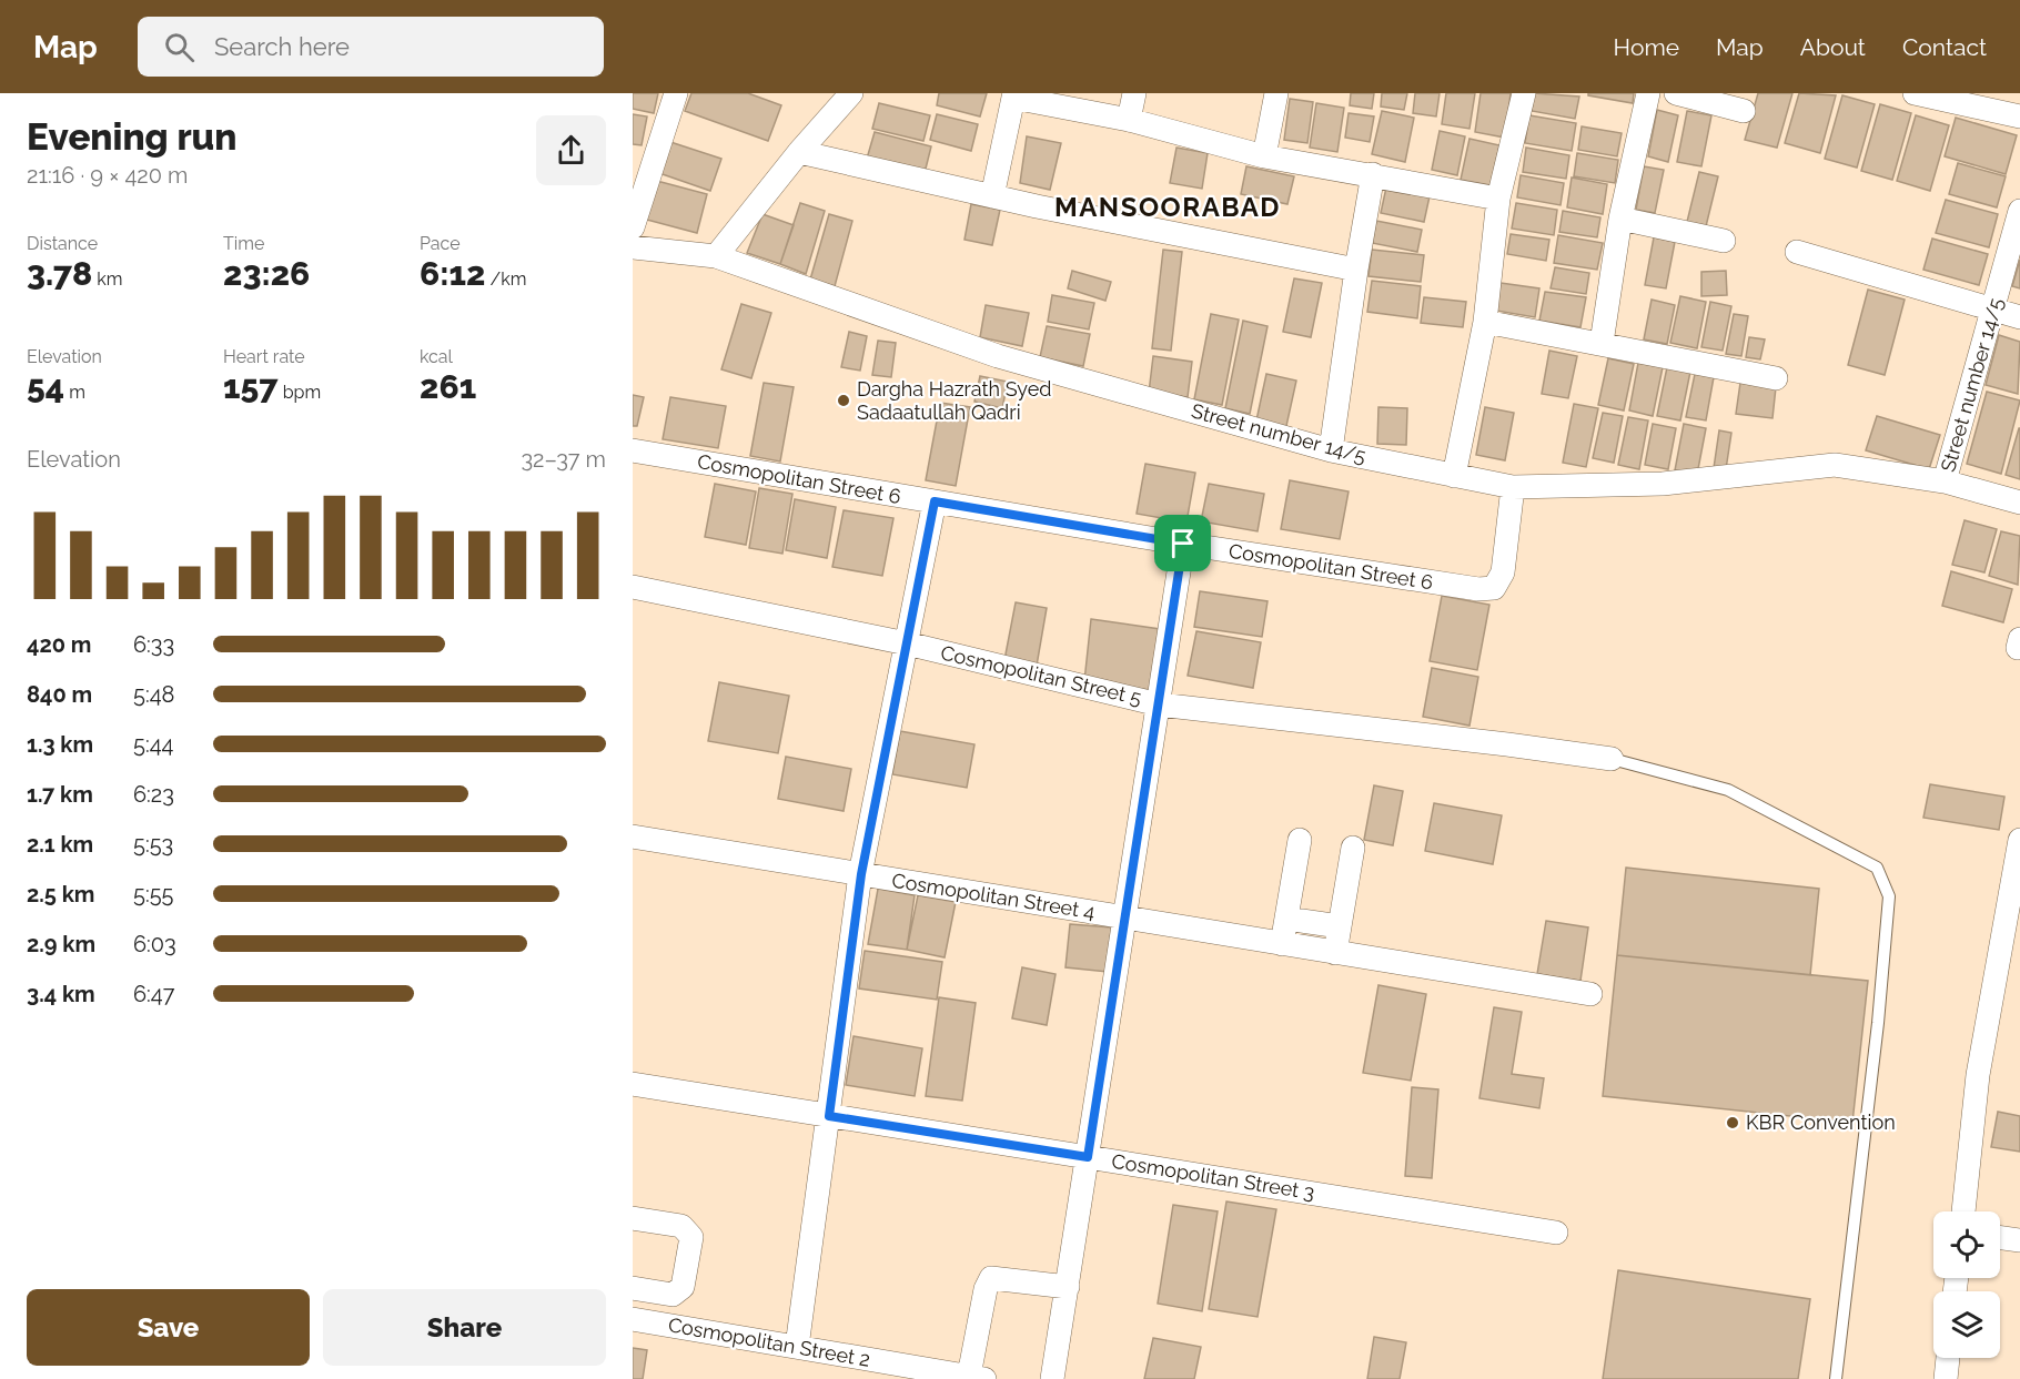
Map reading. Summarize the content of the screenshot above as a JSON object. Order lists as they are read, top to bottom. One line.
{"streets":{"street":["Street number 14/5","Cosmopolitan Street 6","Cosmopolitan Street 5","Cosmopolitan Street 4","Cosmopolitan Street 3","Cosmopolitan Street 2"]},"crossings":[["Street number 14/5","Cosmopolitan Street 6"]],"districts":["MANSOORABAD"],"places":["Dargha Hazrath Syed Sadaatullah Qadri","KBR Convention"],"page":{"header":"Map","search":"Search here","nav":["Home","Map","About","Contact"],"heading":["Evening run","21:16 · 9 × 420 m"],"stats":[["Distance","3.78 km"],["Time","23:26"],["Pace","6:12 /km"],["Elevation","54 m"],["Heart rate","157 bpm"],["kcal","261"]],"chart":["Elevation","32–37 m"],"list":[{"name":"420 m","note":"6:33"},{"name":"840 m","note":"5:48"},{"name":"1.3 km","note":"5:44"},{"name":"1.7 km","note":"6:23"},{"name":"2.1 km","note":"5:53"},{"name":"2.5 km","note":"5:55"},{"name":"2.9 km","note":"6:03"},{"name":"3.4 km","note":"6:47"}],"buttons":["Save","Share"]}}
